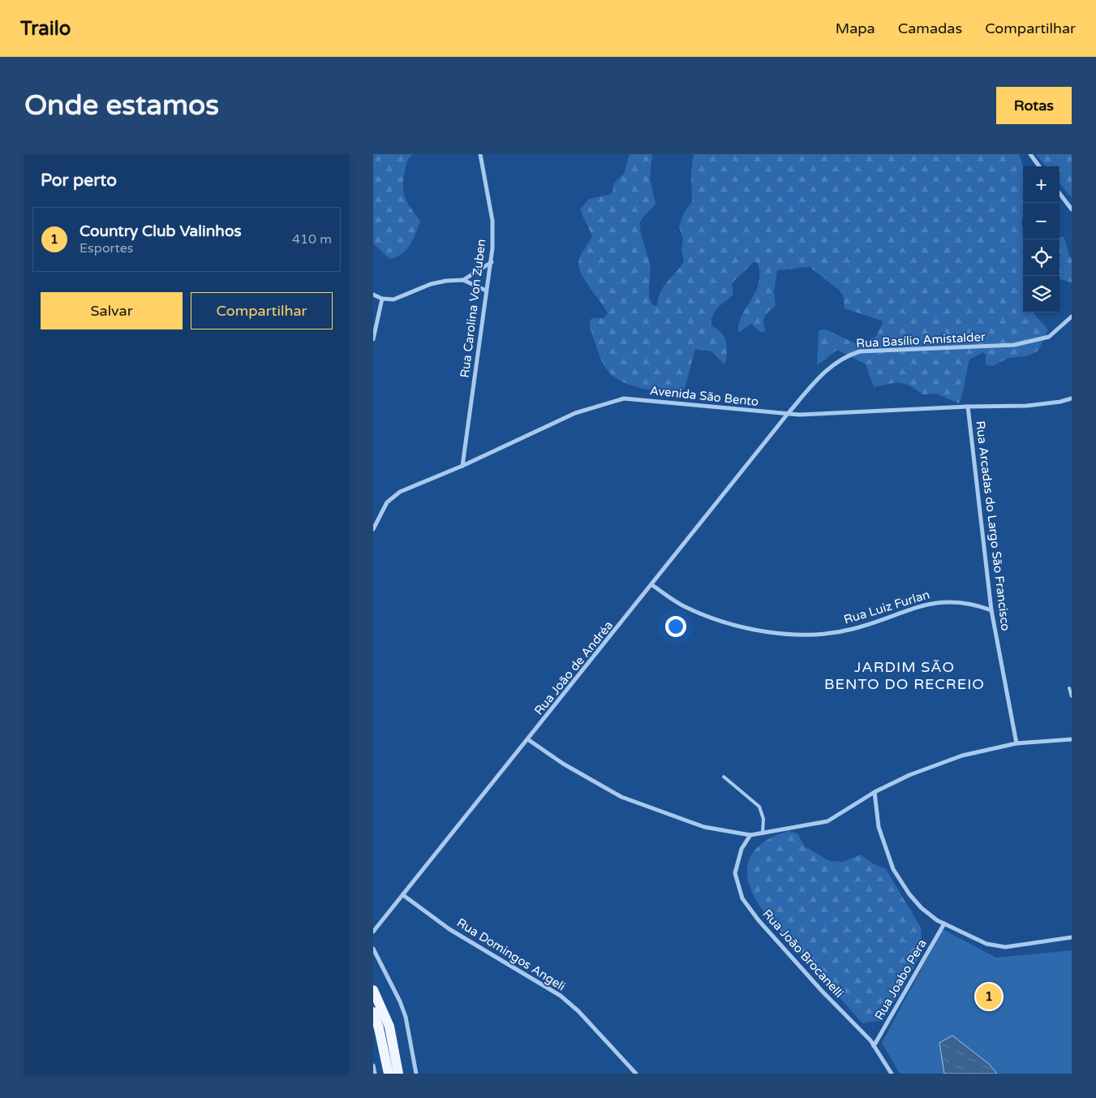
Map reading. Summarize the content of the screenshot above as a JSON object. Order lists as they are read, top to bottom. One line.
{"streets":{"street":["Rua Carolina Von Zuben","Rua Basílio Amistalder","Avenida São Bento","Rua Arcadas do Largo São Francisco","Rua Luiz Furlan","Rua João de Andréa","Rua João Brocanelli","Rua Domingos Angeli","Rua Joabo Pera"]},"crossings":[["Rua Carolina Von Zuben","Avenida São Bento"],["Rua Basílio Amistalder","Avenida São Bento"],["Rua Basílio Amistalder","Rua João de Andréa"],["Avenida São Bento","Rua Arcadas do Largo São Francisco"],["Avenida São Bento","Rua João de Andréa"],["Rua Arcadas do Largo São Francisco","Rua Luiz Furlan"],["Rua Luiz Furlan","Rua João de Andréa"],["Rua João de Andréa","Rua Domingos Angeli"],["Rua João Brocanelli","Rua Joabo Pera"]],"districts":["JARDIM SÃO BENTO DO RECREIO"],"page":{"header":"Trailo","nav":["Mapa","Camadas","Compartilhar"],"buttons":["Rotas",["Salvar","Compartilhar"]],"title":"Onde estamos","heading":"Por perto","map_buttons":["+","−"],"list":[{"mark":"1","name":"Country Club Valinhos","note":"Esportes","value":"410 m"}],"pins":"1"}}
